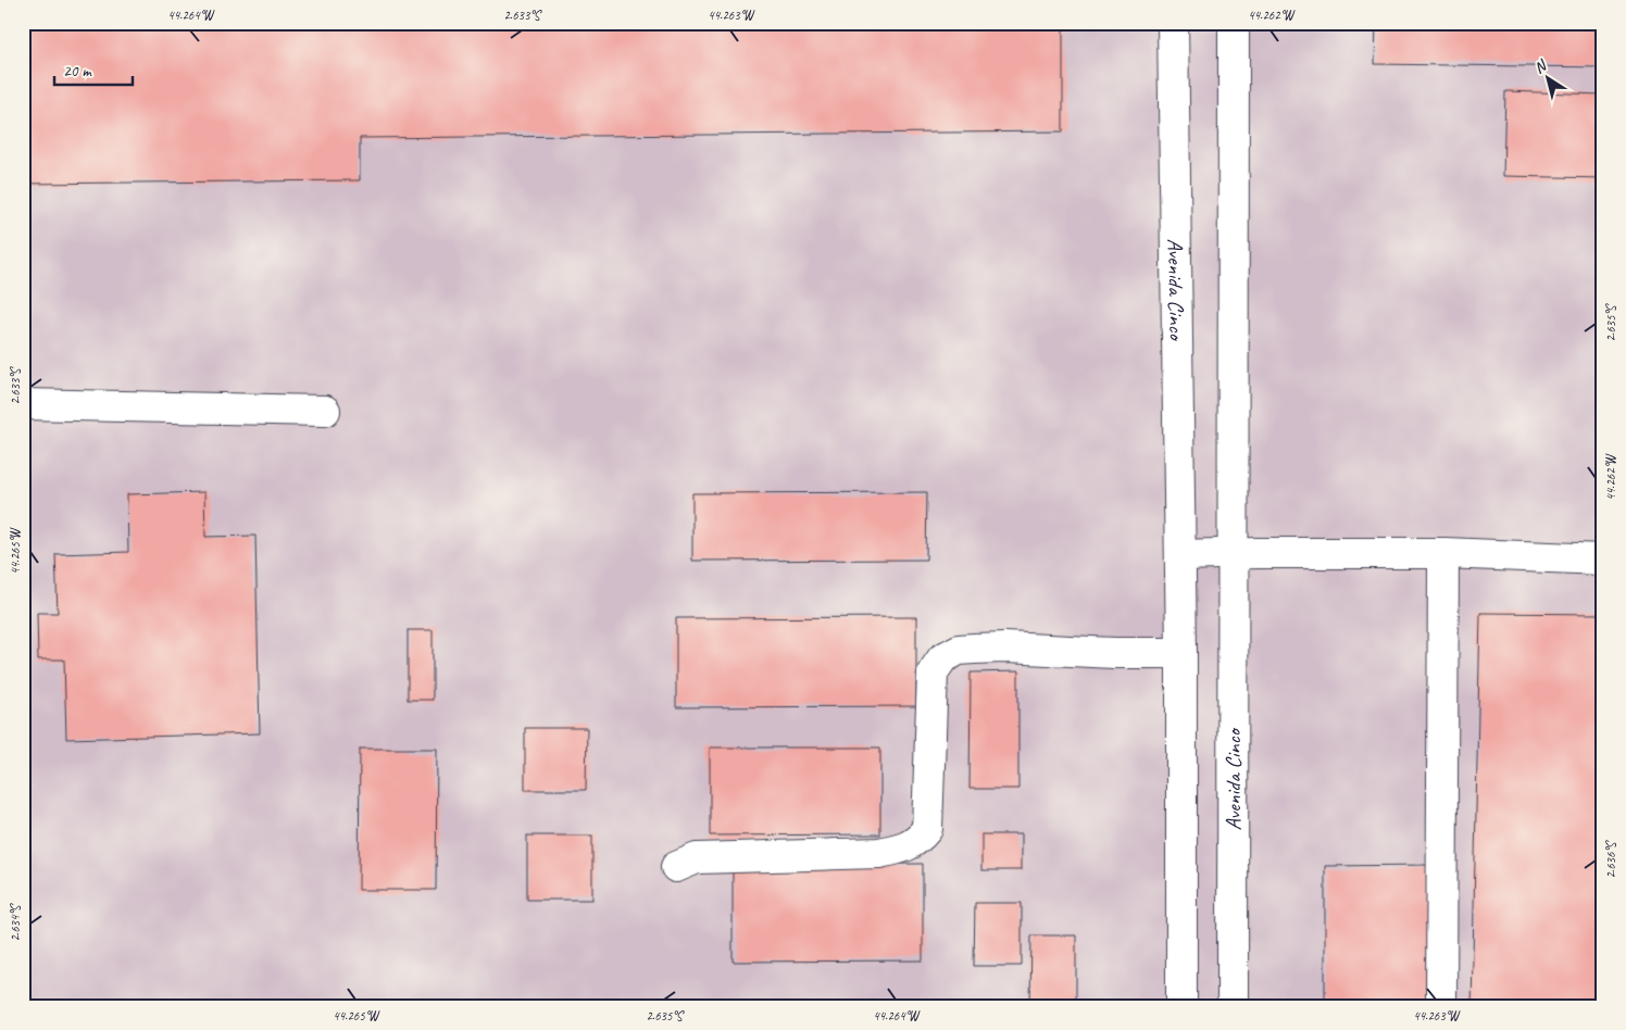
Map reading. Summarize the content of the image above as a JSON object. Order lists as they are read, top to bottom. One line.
{"streets":{"street":["Avenida Cinco"]},"scale_bar":"20 m","north":"top left","coordinates":["44.264°W","2.633°S","44.263°W","44.262°W","2.635°S","44.265°W","2.636°S","2.634°S"]}
